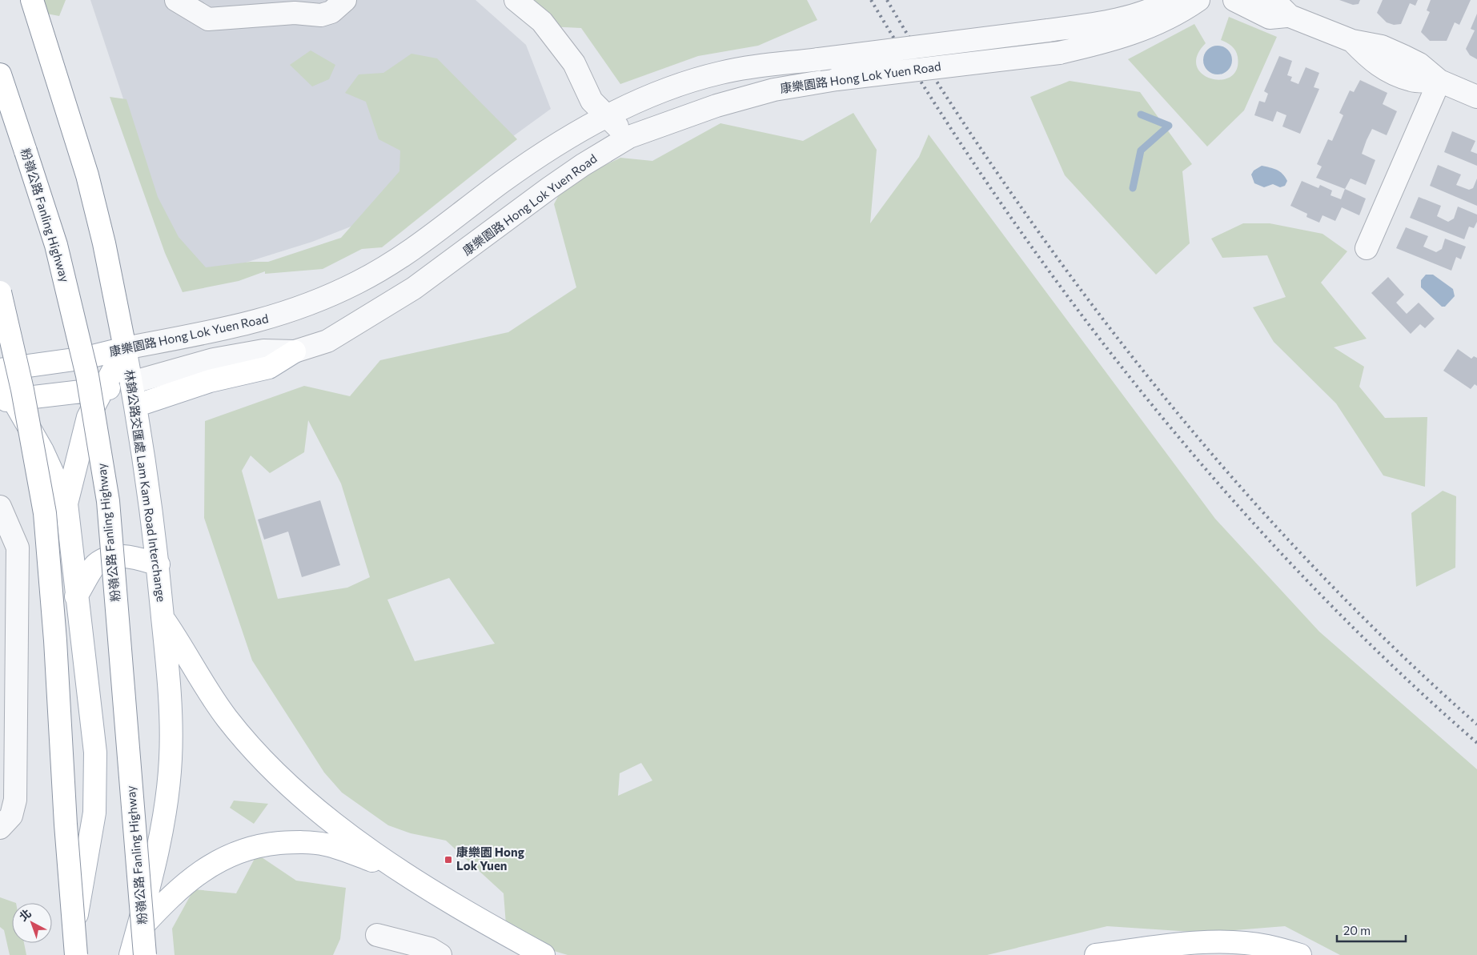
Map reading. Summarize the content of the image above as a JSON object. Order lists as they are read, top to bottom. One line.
{"streets":{"main road":["康樂園路 Hong Lok Yuen Road","粉嶺公路 Fanling Highway","林錦公路交匯處 Lam Kam Road Interchange"]},"crossings":[["康樂園路 Hong Lok Yuen Road","林錦公路交匯處 Lam Kam Road Interchange"]],"places":{"transit":["康樂園 Hong Lok Yuen"]},"scale_bar":"20 m","north":"top left"}
